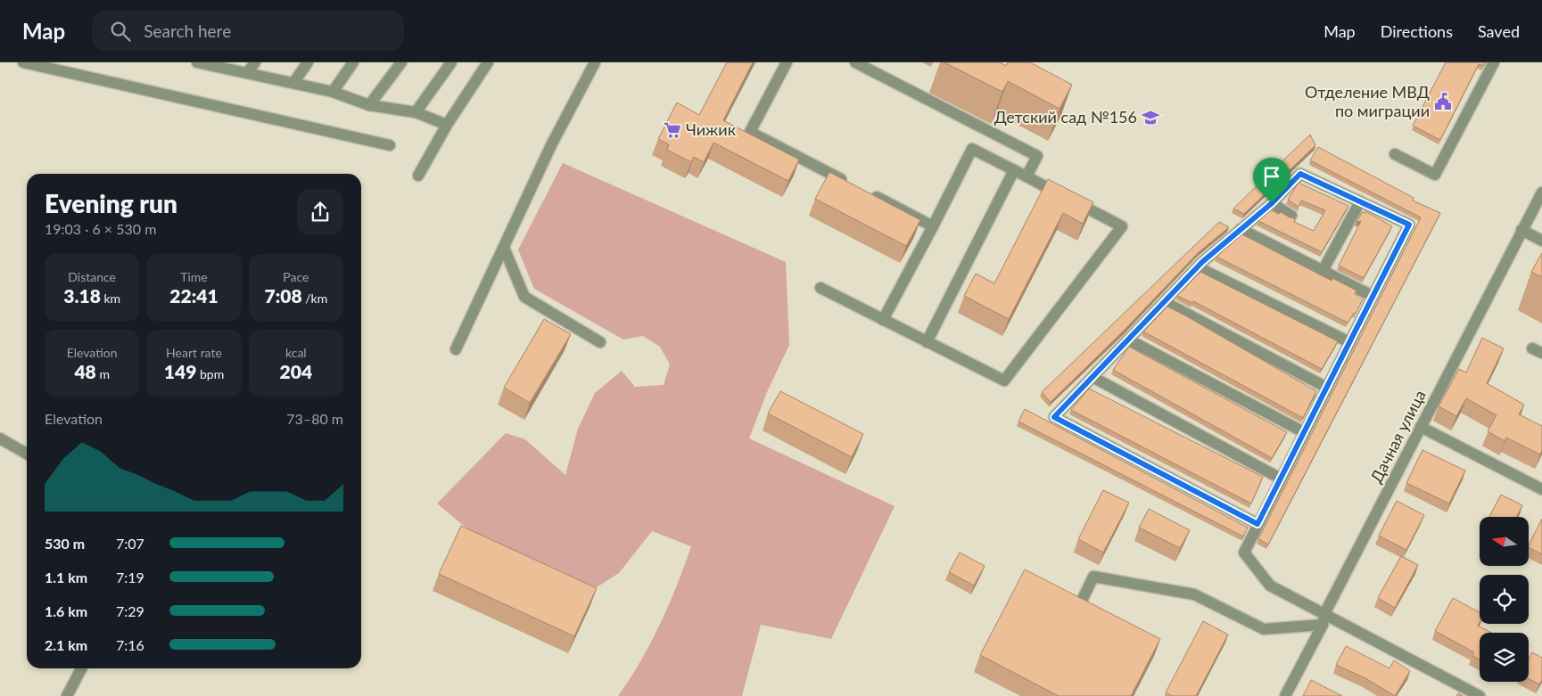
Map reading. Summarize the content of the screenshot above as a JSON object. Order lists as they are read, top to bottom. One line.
{"streets":{"street":["Дачная улица"]},"places":{"public building":["Отделение МВД по миграции"],"school or university":["Детский сад №156"],"supermarket":["Чижик"]},"north":"left","page":{"header":"Map","search":"Search here","nav":["Map","Directions","Saved"],"heading":["Evening run","19:03 · 6 × 530 m"],"stats":[["Distance","3.18 km"],["Time","22:41"],["Pace","7:08 /km"],["Elevation","48 m"],["Heart rate","149 bpm"],["kcal","204"]],"chart":["Elevation","73–80 m"],"list":[{"name":"530 m","note":"7:07"},{"name":"1.1 km","note":"7:19"},{"name":"1.6 km","note":"7:29"},{"name":"2.1 km","note":"7:16"}]}}
